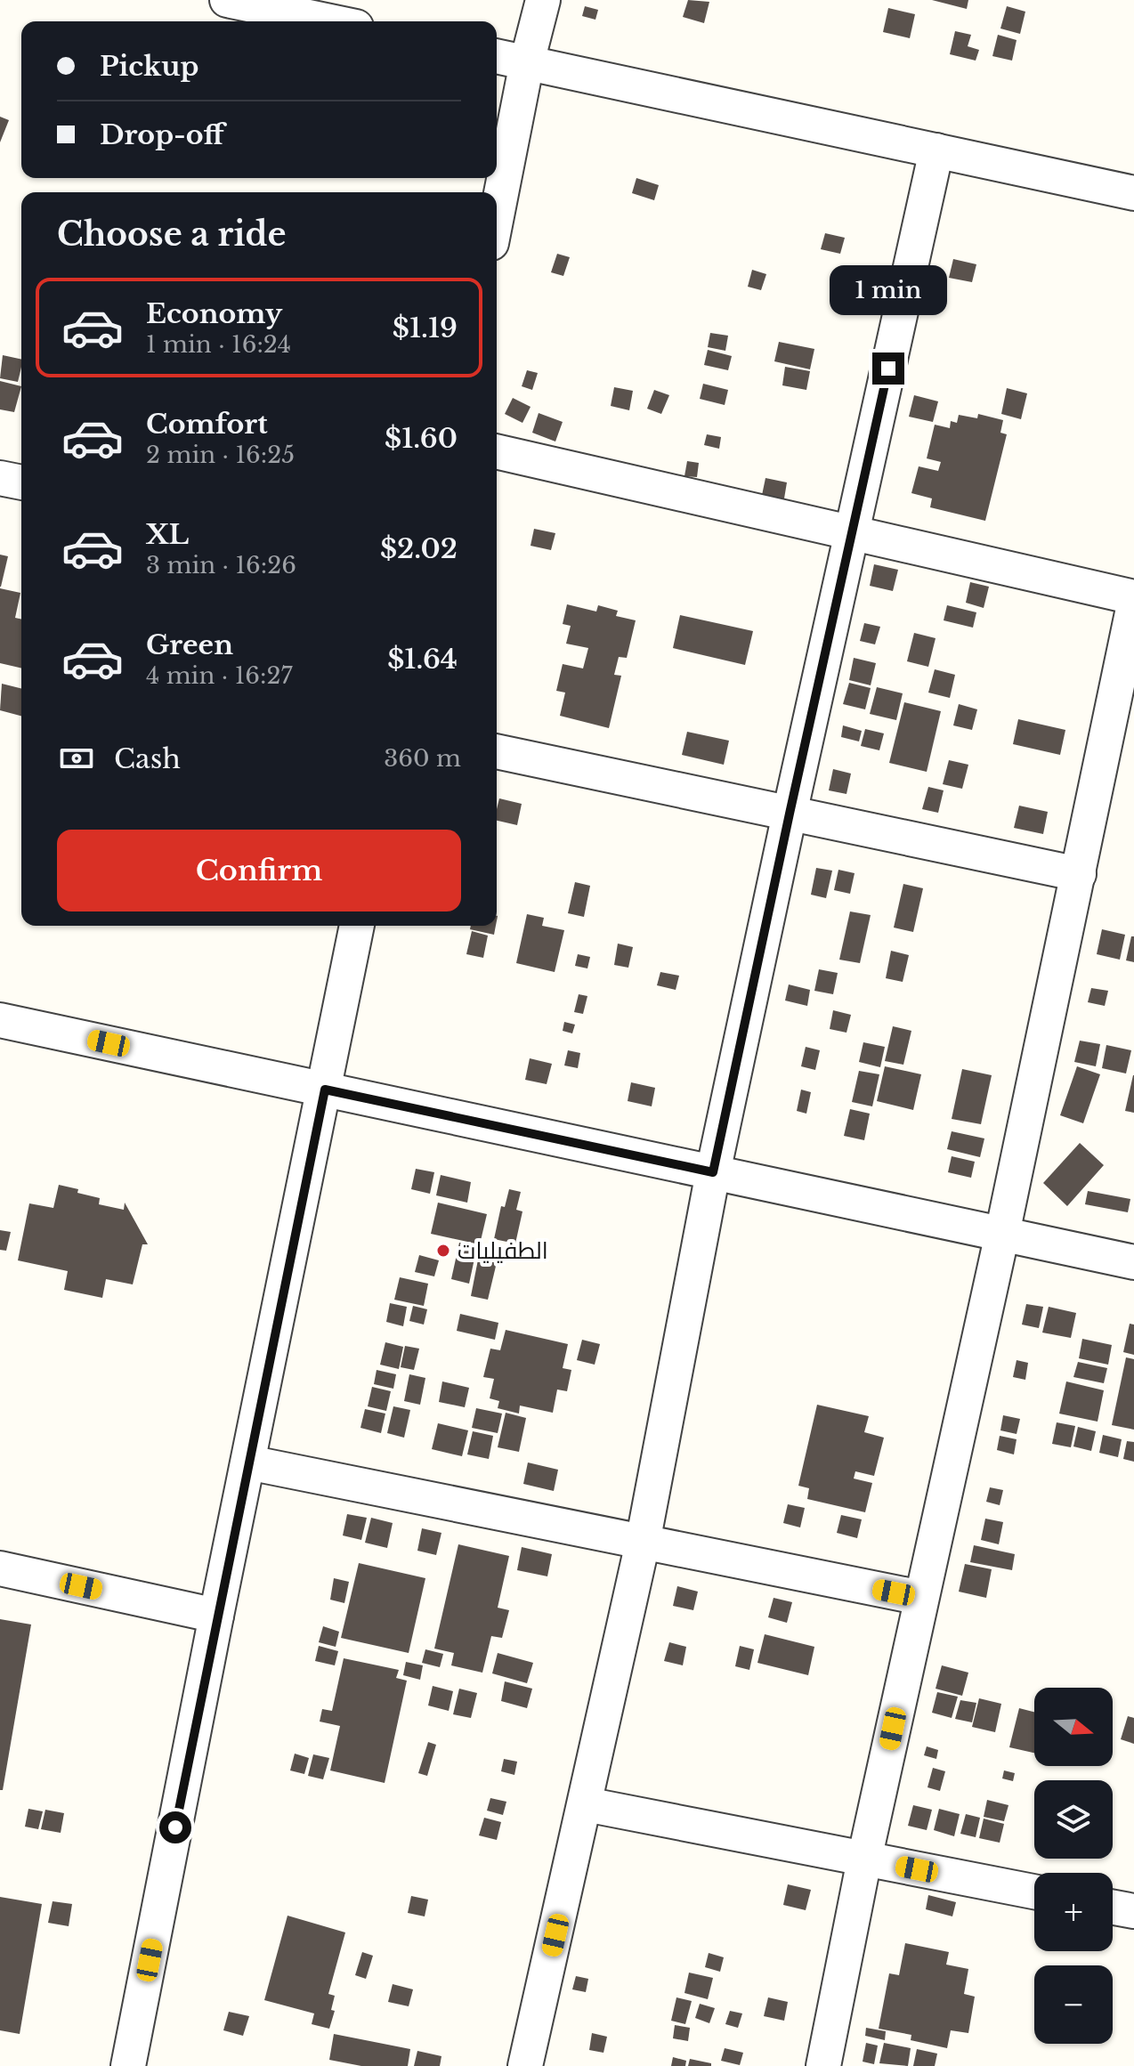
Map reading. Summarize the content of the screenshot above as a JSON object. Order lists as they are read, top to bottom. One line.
{"places":["الطفيليات"],"north":"right","page":{"banner":["Pickup","Drop-off"],"heading":"Choose a ride","bubble":"1 min","list":[{"name":"Economy","note":"1 min · 16:24","value":"$1.19"},{"name":"Comfort","note":"2 min · 16:25","value":"$1.60"},{"name":"XL","note":"3 min · 16:26","value":"$2.02"},{"name":"Green","note":"4 min · 16:27","value":"$1.64"}],"pay":["Cash","360 m"],"buttons":"Confirm","map_buttons":["+","−"]}}
